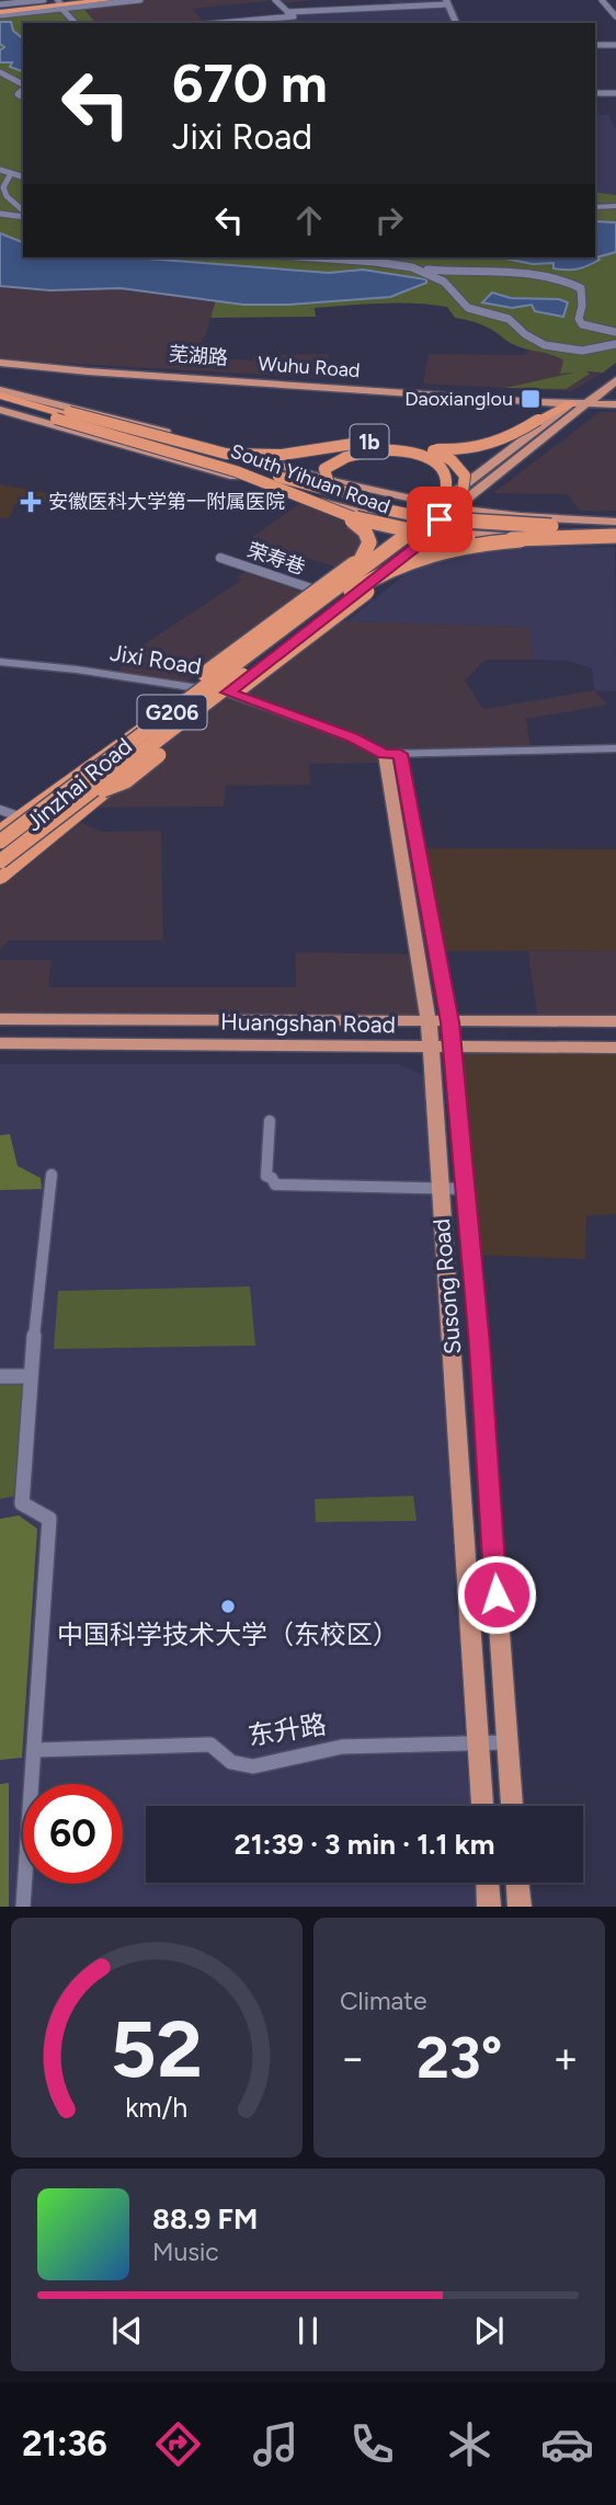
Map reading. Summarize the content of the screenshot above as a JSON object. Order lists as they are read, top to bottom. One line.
{"streets":{"highway":["1b","South Yihuan Road","G206","Jinzhai Road"],"main road":["Wuhu Road","Huangshan Road","Susong Road"],"street":["荣寿巷","Jixi Road","东升路"]},"crossings":[["Wuhu Road","Jinzhai Road"],["1b","South Yihuan Road"],["1b","Jinzhai Road"],["South Yihuan Road","Jinzhai Road"],["Jixi Road","Jinzhai Road"],["Jixi Road","Susong Road"],["Huangshan Road","Susong Road"],["Susong Road","东升路"]],"places":{"transit":["Daoxianglou"],"health":["安徽医科大学第一附属医院"],"other":["中国科学技术大学（东校区）"]},"page":{"turn":["670 m","Jixi Road"],"limit":"60","trip":"21:39 · 3 min · 1.1 km","tile":"Climate","heat":["−","23°","+"],"song":["88.9 FM","Music"],"tabs":"21:36","gauge":["52","km/h"]}}
